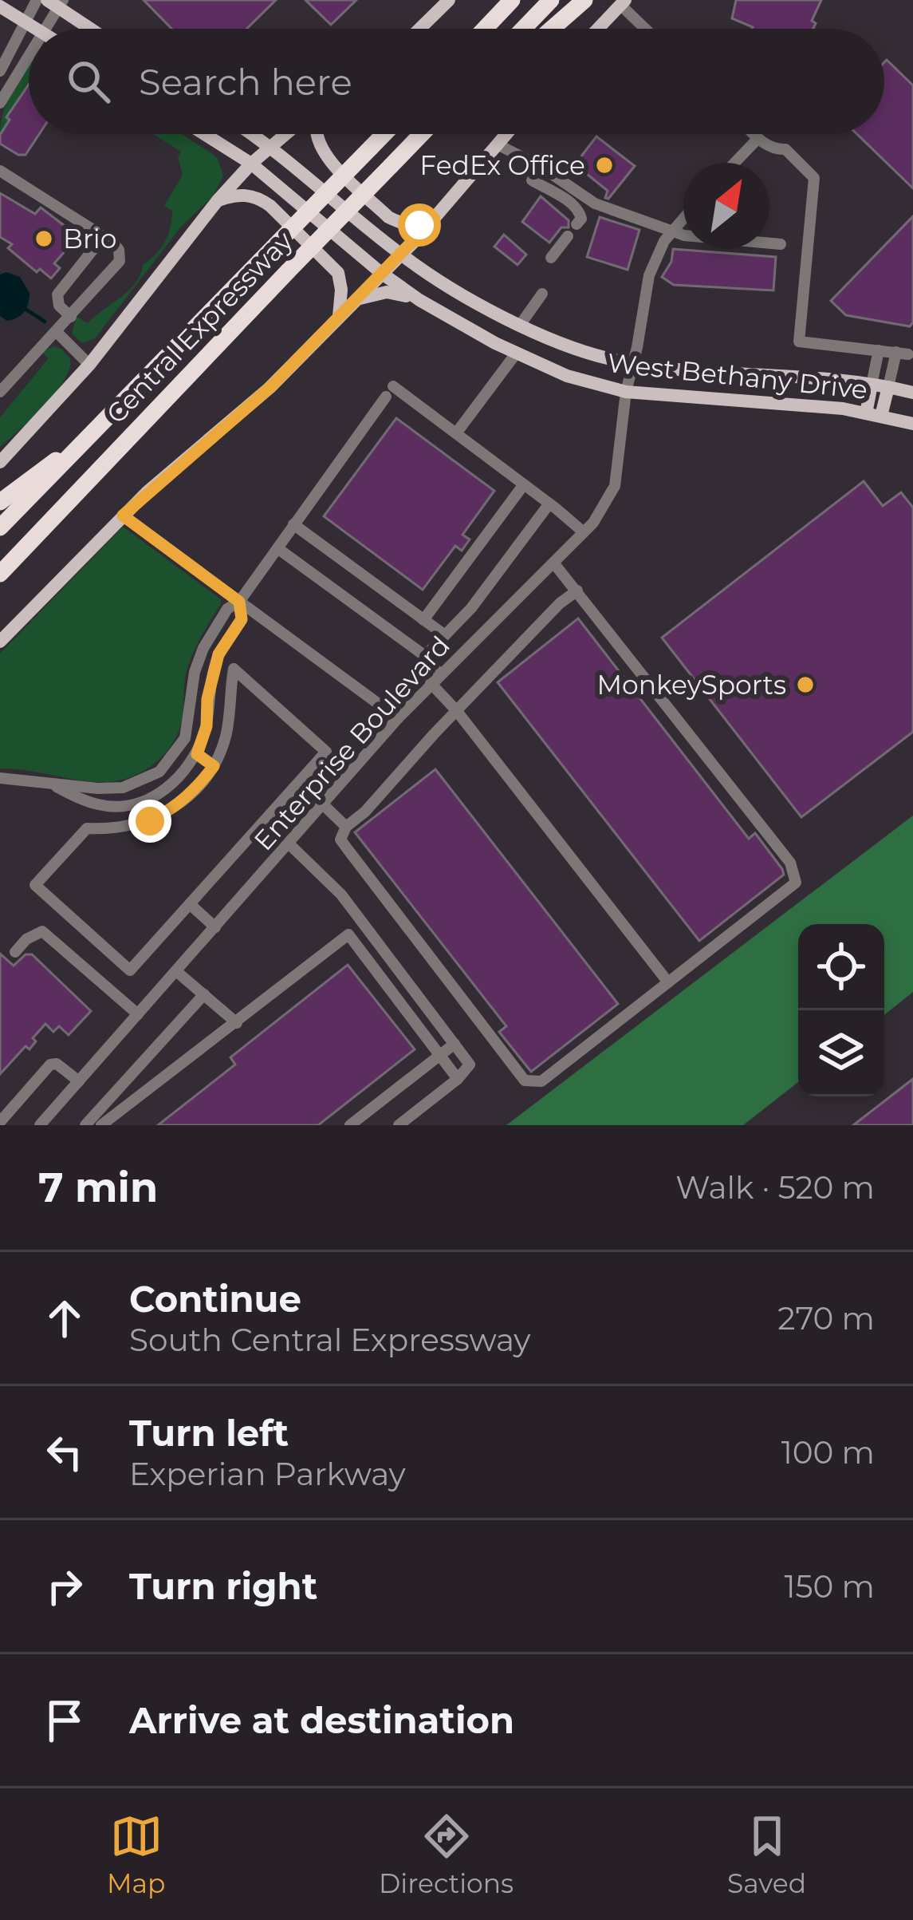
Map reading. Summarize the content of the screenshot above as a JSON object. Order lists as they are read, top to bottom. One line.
{"streets":{"highway":["Central Expressway"],"main road":["West Bethany Drive"],"street":["Enterprise Boulevard"]},"crossings":[["West Bethany Drive","Enterprise Boulevard"]],"places":["FedEx Office","Brio","MonkeySports"],"north":"top right","page":{"search":"Search here","heading":["7 min","Walk · 520 m"],"list":[["Continue","South Central Expressway","270 m"],["Turn left","Experian Parkway","100 m"],["Turn right","150 m"],"Arrive at destination"],"nav":["Map","Directions","Saved"]}}
